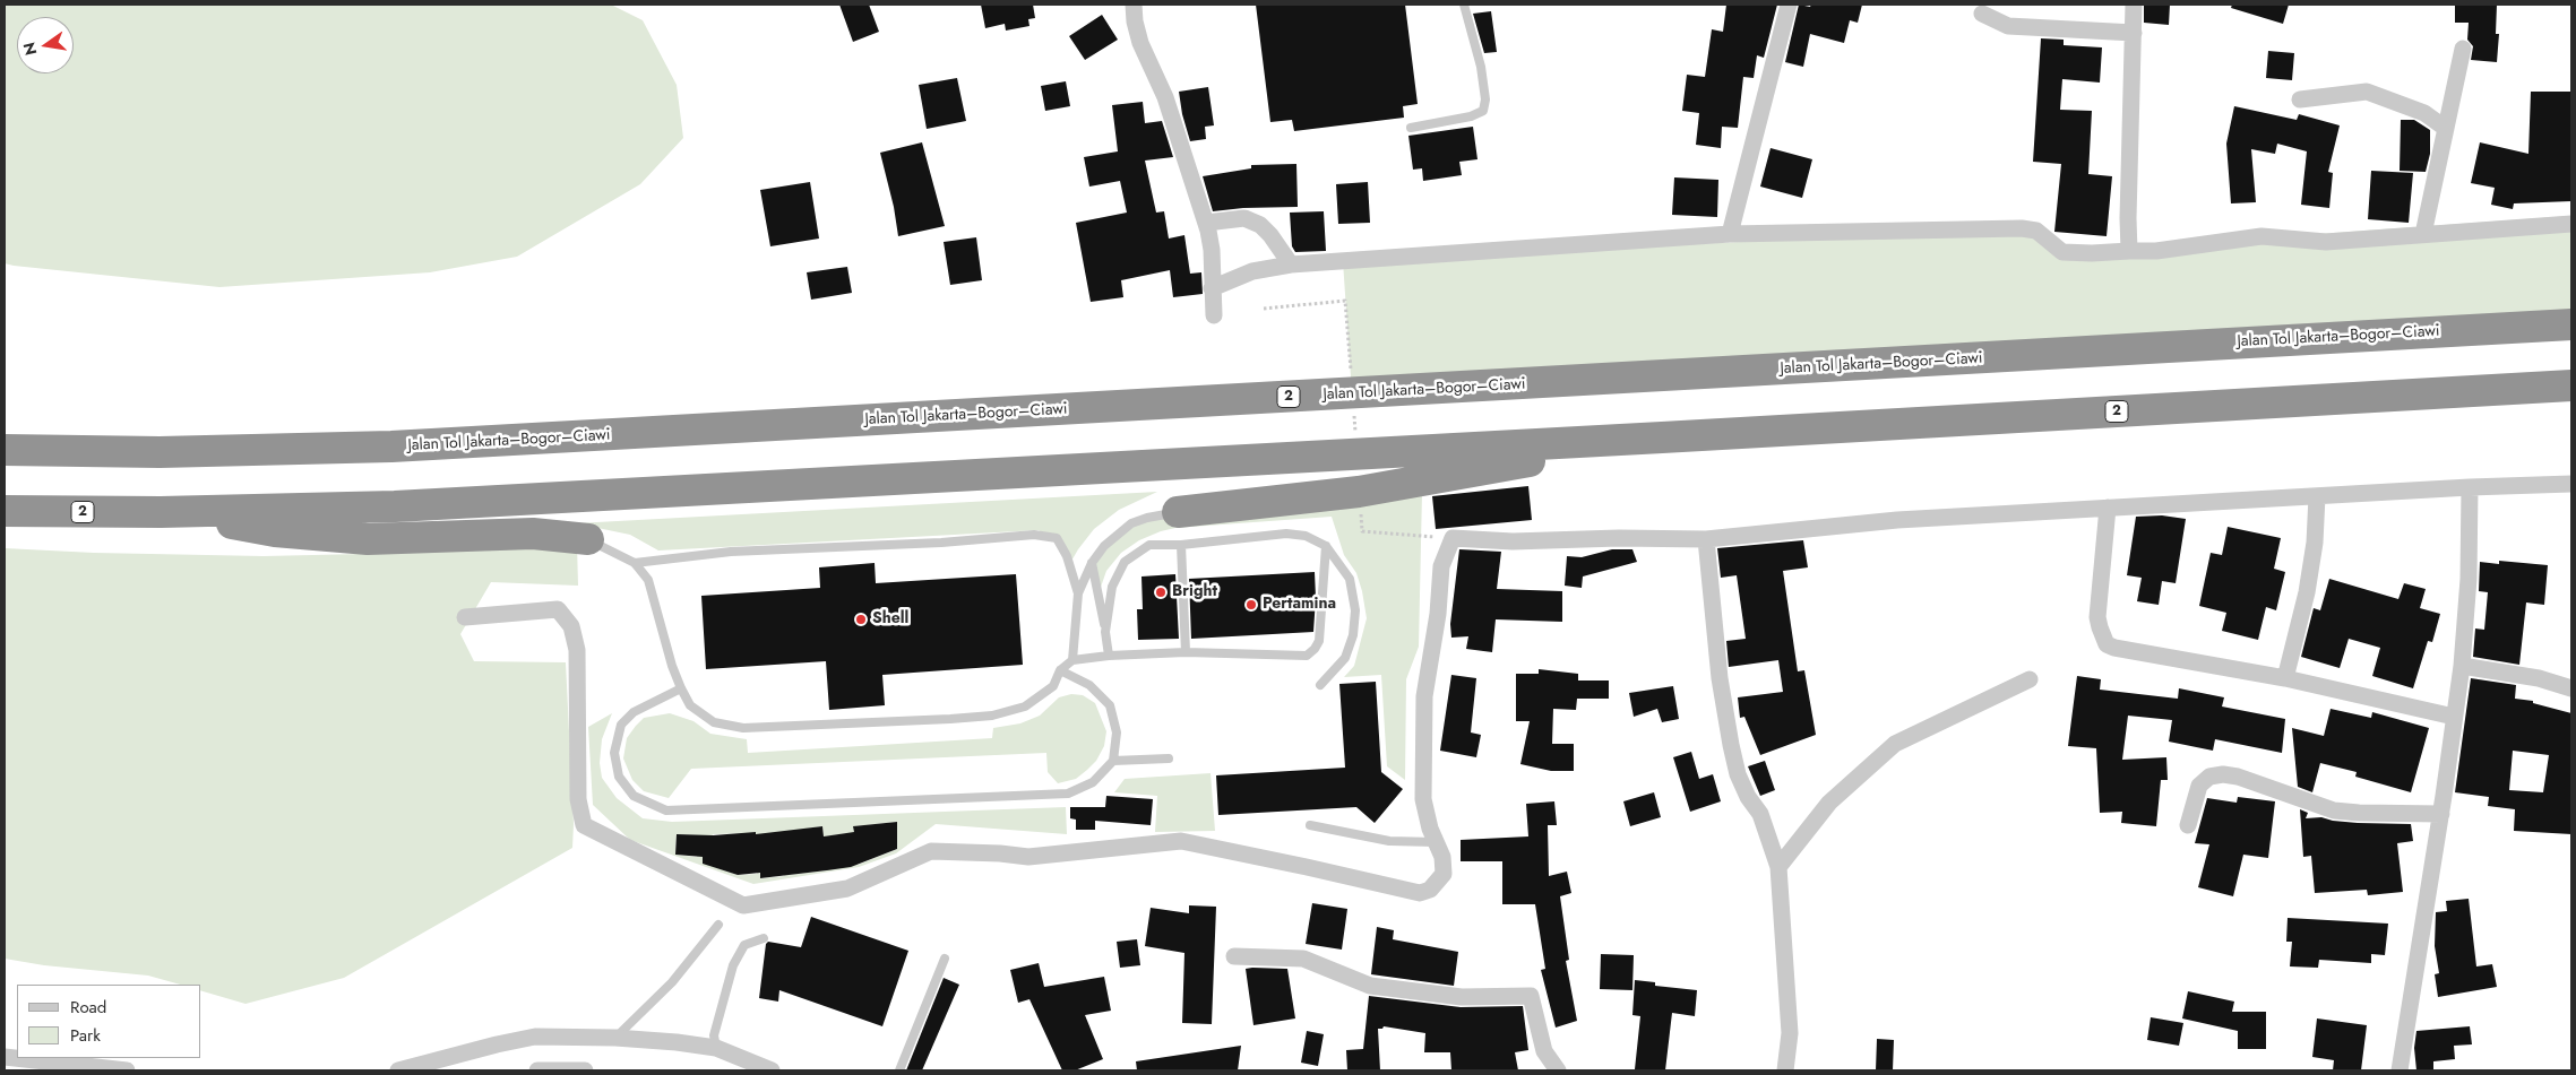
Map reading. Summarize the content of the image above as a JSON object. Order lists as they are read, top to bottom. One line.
{"streets":{"highway":["Jalan Tol Jakarta–Bogor–Ciawi","2"]},"places":["Bright","Pertamina","Shell"],"legend":["Road","Park"],"north":"left"}
